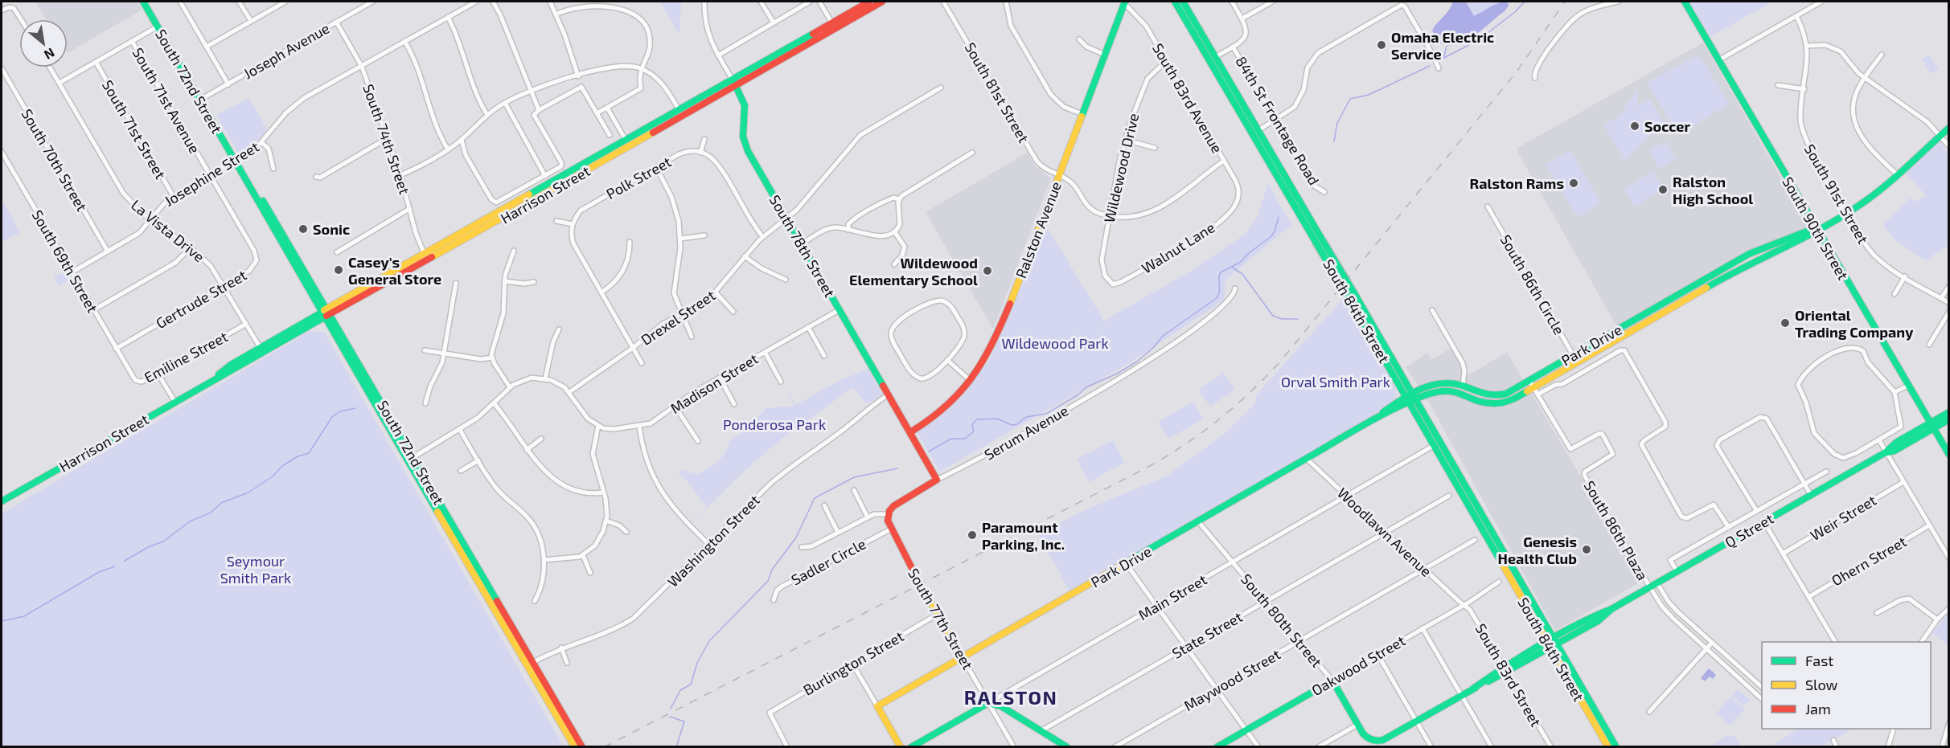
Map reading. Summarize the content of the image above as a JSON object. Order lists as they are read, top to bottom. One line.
{"streets":{"main road":["South 72nd Street","Harrison Street","South 90th Street","Ralston Avenue","South 78th Street","South 84th Street","Park Drive","Serum Avenue","Q Street","Main Street","South 77th Street","South 80th Street","Oakwood Street"],"street":["Joseph Avenue","South 81st Street","South 83rd Avenue","South 71st Avenue","84th St Frontage Road","South 71st Street","South 74th Street","South 70th Street","Wildewood Drive","Josephine Street","Polk Street","South 91st Street","La Vista Drive","Walnut Lane","South 69th Street","South 86th Circle","Gertrude Street","Drexel Street","Emiline Street","Madison Street","Weir Street","South 86th Plaza","Woodlawn Avenue","Washington Street","Ohern Street","Sadler Circle","State Street","Burlington Street","South 83rd Street","Maywood Street"]},"crossings":[["Joseph Avenue","South 72nd Street"],["Joseph Avenue","South 74th Street"],["South 72nd Street","Josephine Street"],["South 72nd Street","Harrison Street"],["South 72nd Street","Washington Street"],["South 81st Street","Wildewood Drive"],["South 81st Street","Ralston Avenue"],["South 83rd Avenue","Wildewood Drive"],["South 83rd Avenue","Ralston Avenue"],["South 83rd Avenue","Walnut Lane"],["South 71st Avenue","Josephine Street"],["South 71st Avenue","Gertrude Street"],["South 71st Street","Josephine Street"],["South 74th Street","Josephine Street"],["South 74th Street","Harrison Street"],["South 70th Street","Josephine Street"],["Wildewood Drive","Walnut Lane"],["Josephine Street","La Vista Drive"],["Josephine Street","South 69th Street"],["South 91st Street","Park Drive"],["Harrison Street","La Vista Drive"],["Harrison Street","South 78th Street"],["South 90th Street","Park Drive"],["South 90th Street","Q Street"],["Ralston Avenue","South 78th Street"],["La Vista Drive","Gertrude Street"],["La Vista Drive","Emiline Street"],["South 78th Street","Drexel Street"],["South 78th Street","Madison Street"],["South 78th Street","Serum Avenue"],["South 78th Street","Washington Street"],["South 69th Street","Gertrude Street"],["South 69th Street","Emiline Street"],["South 86th Circle","Park Drive"],["South 84th Street","Park Drive"],["South 84th Street","Q Street"],["South 84th Street","Main Street"],["Park Drive","South 86th Plaza"],["Park Drive","Woodlawn Avenue"],["Park Drive","South 77th Street"],["Park Drive","South 80th Street"],["Serum Avenue","South 77th Street"],["South 86th Plaza","Q Street"],["Q Street","South 80th Street"],["Q Street","South 83rd Street"],["Woodlawn Avenue","Main Street"],["Woodlawn Avenue","State Street"],["Woodlawn Avenue","Oakwood Street"],["Woodlawn Avenue","South 83rd Street"],["Woodlawn Avenue","Maywood Street"],["Sadler Circle","South 77th Street"],["Main Street","South 77th Street"],["Main Street","South 80th Street"],["South 77th Street","Burlington Street"],["South 80th Street","State Street"],["South 80th Street","Oakwood Street"],["South 80th Street","Maywood Street"],["Oakwood Street","South 83rd Street"]],"districts":["RALSTON"],"parks":["Wildewood Park","Orval Smith Park","Ponderosa Park","Seymour Smith Park"],"places":["Omaha Electric Service","Soccer","Ralston Rams","Ralston High School","Sonic","Casey's General Store","Wildewood Elementary School","Oriental Trading Company","Paramount Parking, Inc.","Genesis Health Club"],"legend":["Fast","Slow","Jam"],"north":"bottom right"}
